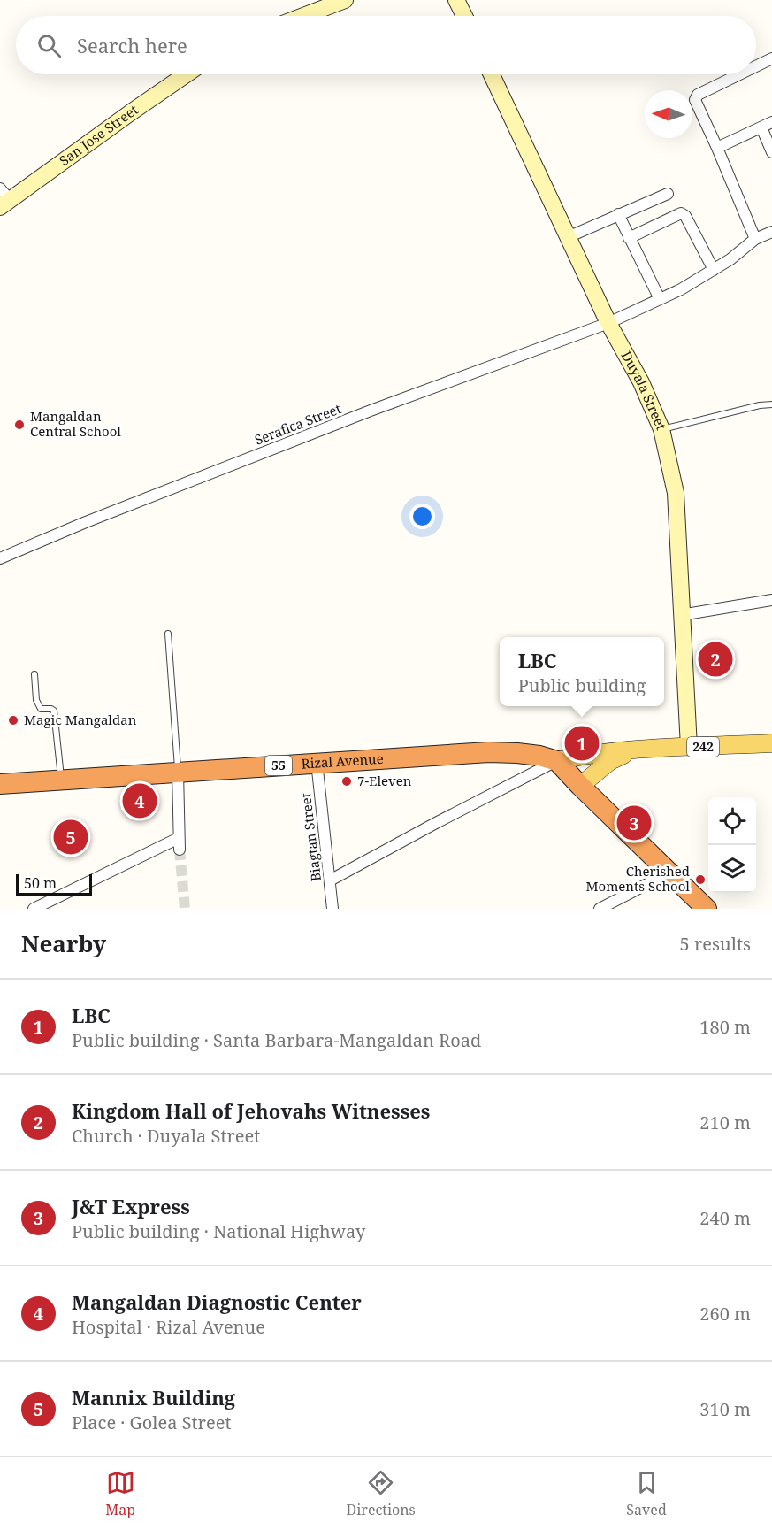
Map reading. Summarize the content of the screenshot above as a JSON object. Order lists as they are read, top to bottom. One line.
{"streets":{"highway":["Rizal Avenue","55"],"main road":["242"],"street":["San Jose Street","Duyala Street","Serafica Street","Biagtan Street"]},"crossings":[["Duyala Street","Serafica Street"],["Duyala Street","242"],["242","Rizal Avenue"],["Rizal Avenue","Biagtan Street"]],"places":["Mangaldan Central School","Magic Mangaldan","7-Eleven","Cherished Moments School"],"scale_bar":"50 m","north":"left","page":{"search":"Search here","popup":["LBC","Public building"],"pins":["2","1","4","3","5"],"scale":"50 m","heading":["Nearby","5 results"],"list":[{"mark":"1","name":"LBC","note":"Public building · Santa Barbara-Mangaldan Road","value":"180 m"},{"mark":"2","name":"Kingdom Hall of Jehovahs Witnesses","note":"Church · Duyala Street","value":"210 m"},{"mark":"3","name":"J&T Express","note":"Public building · National Highway","value":"240 m"},{"mark":"4","name":"Mangaldan Diagnostic Center","note":"Hospital · Rizal Avenue","value":"260 m"},{"mark":"5","name":"Mannix Building","note":"Place · Golea Street","value":"310 m"}],"nav":["Map","Directions","Saved"]}}
